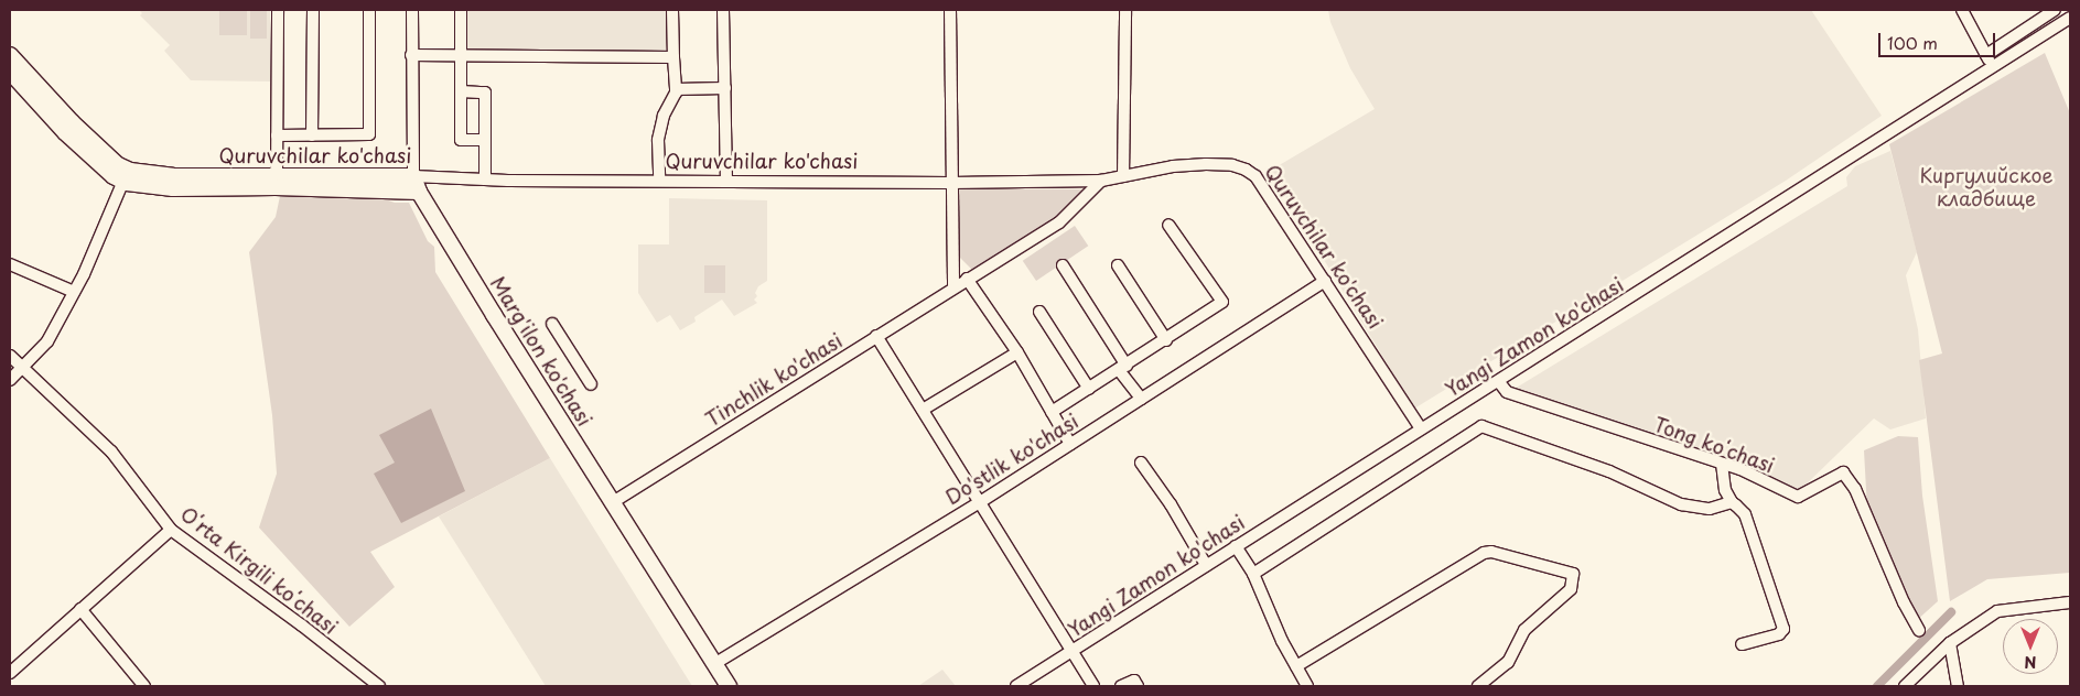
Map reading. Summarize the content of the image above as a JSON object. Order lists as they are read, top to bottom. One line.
{"streets":{"main road":["Quruvchilar ko'chasi","Marg'ilon ko'chasi"],"street":["Yangi Zamon ko'chasi","Tinchlik ko'chasi","Tong koʻchasi","Do'stlik ko'chasi","Oʻrta Kirgili koʻchasi"]},"crossings":[["Quruvchilar ko'chasi","Yangi Zamon ko'chasi"],["Quruvchilar ko'chasi","Marg'ilon ko'chasi"],["Quruvchilar ko'chasi","Tinchlik ko'chasi"],["Quruvchilar ko'chasi","Do'stlik ko'chasi"],["Yangi Zamon ko'chasi","Tong koʻchasi"],["Marg'ilon ko'chasi","Tinchlik ko'chasi"],["Marg'ilon ko'chasi","Do'stlik ko'chasi"]],"parks":["Киргулийское кладбище"],"scale_bar":"100 m","north":"bottom"}
